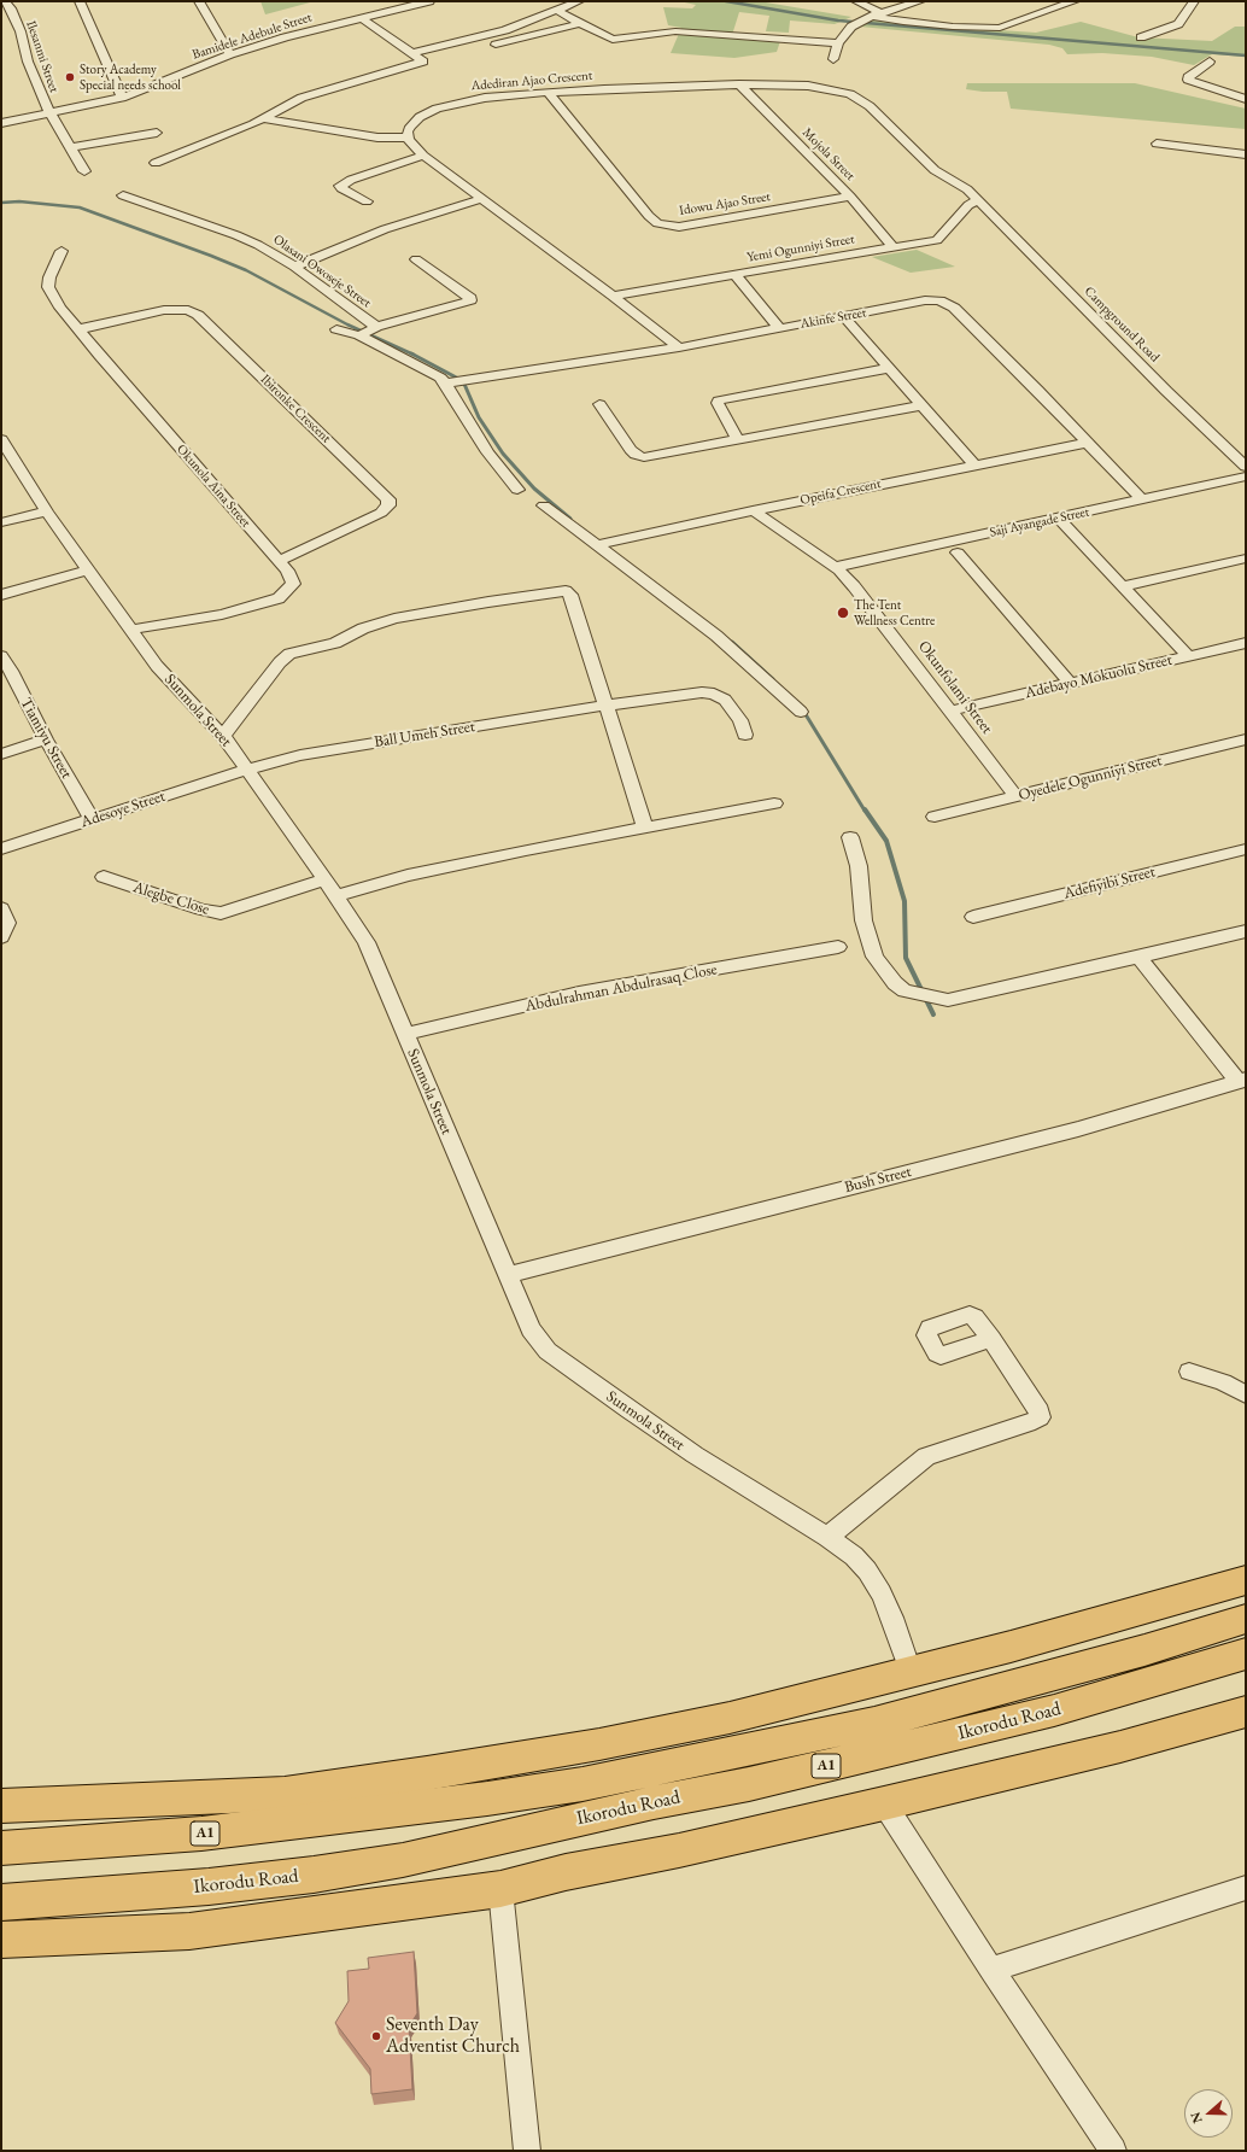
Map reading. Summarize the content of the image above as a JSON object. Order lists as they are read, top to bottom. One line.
{"streets":{"main road":["Ikorodu Road","A1"],"street":["Bamidele Adebule Street","Ilesanmi Street","Adediran Ajao Crescent","Mojola Street","Idowu Ajao Street","Yemi Ogunniyi Street","Olasani Owoseje Street","Akinfe Street","Campground Road","Ibironke Crescent","Okunola Aina Street","Opeifa Crescent","Saji Ayangade Street","Adebayo Mokuolu Street","Okunfolami Street","Sunmola Street","Ball Umeh Street","Tiamiyu Street","Oyedele Ogunniyi Street","Adesoye Street","Adefiyibi Street","Alegbe Close","Abdulrahman Abdulrasaq Close","Bush Street"]},"crossings":[["Bamidele Adebule Street","Ilesanmi Street"],["Adediran Ajao Crescent","Mojola Street"],["Adediran Ajao Crescent","Idowu Ajao Street"],["Adediran Ajao Crescent","Yemi Ogunniyi Street"],["Adediran Ajao Crescent","Campground Road"],["Mojola Street","Idowu Ajao Street"],["Mojola Street","Yemi Ogunniyi Street"],["Yemi Ogunniyi Street","Campground Road"],["Akinfe Street","Opeifa Crescent"],["Akinfe Street","Saji Ayangade Street"],["Ibironke Crescent","Okunola Aina Street"],["Okunola Aina Street","Sunmola Street"],["Opeifa Crescent","Okunfolami Street"],["Saji Ayangade Street","Okunfolami Street"],["Adebayo Mokuolu Street","Okunfolami Street"],["Okunfolami Street","Oyedele Ogunniyi Street"],["Sunmola Street","Ball Umeh Street"],["Sunmola Street","Adesoye Street"],["Sunmola Street","Alegbe Close"],["Sunmola Street","Abdulrahman Abdulrasaq Close"],["Sunmola Street","Bush Street"],["Ball Umeh Street","Adesoye Street"],["Tiamiyu Street","Adesoye Street"]],"places":["Story Academy Special needs school","The Tent Wellness Centre","Seventh Day Adventist Church"],"north":"left"}
